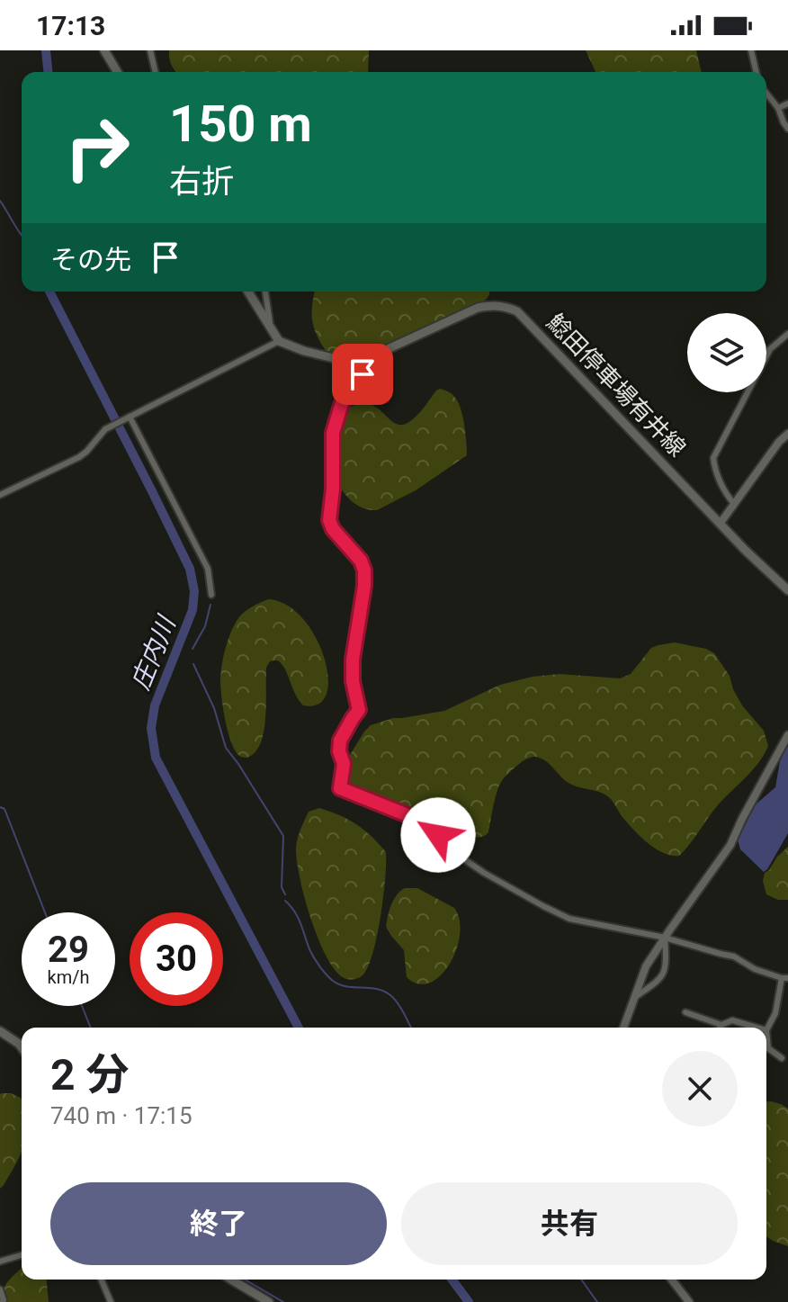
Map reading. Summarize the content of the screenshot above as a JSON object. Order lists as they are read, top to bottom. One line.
{"streets":{"main road":["鯰田停車場有井線"]},"water":["庄内川"],"page":{"status":"17:13","turn":["150 m","右折"],"then":"その先","speed":"29 km/h","limit":"30","heading":["2 分","740 m · 17:15"],"buttons":["終了","共有"]}}
